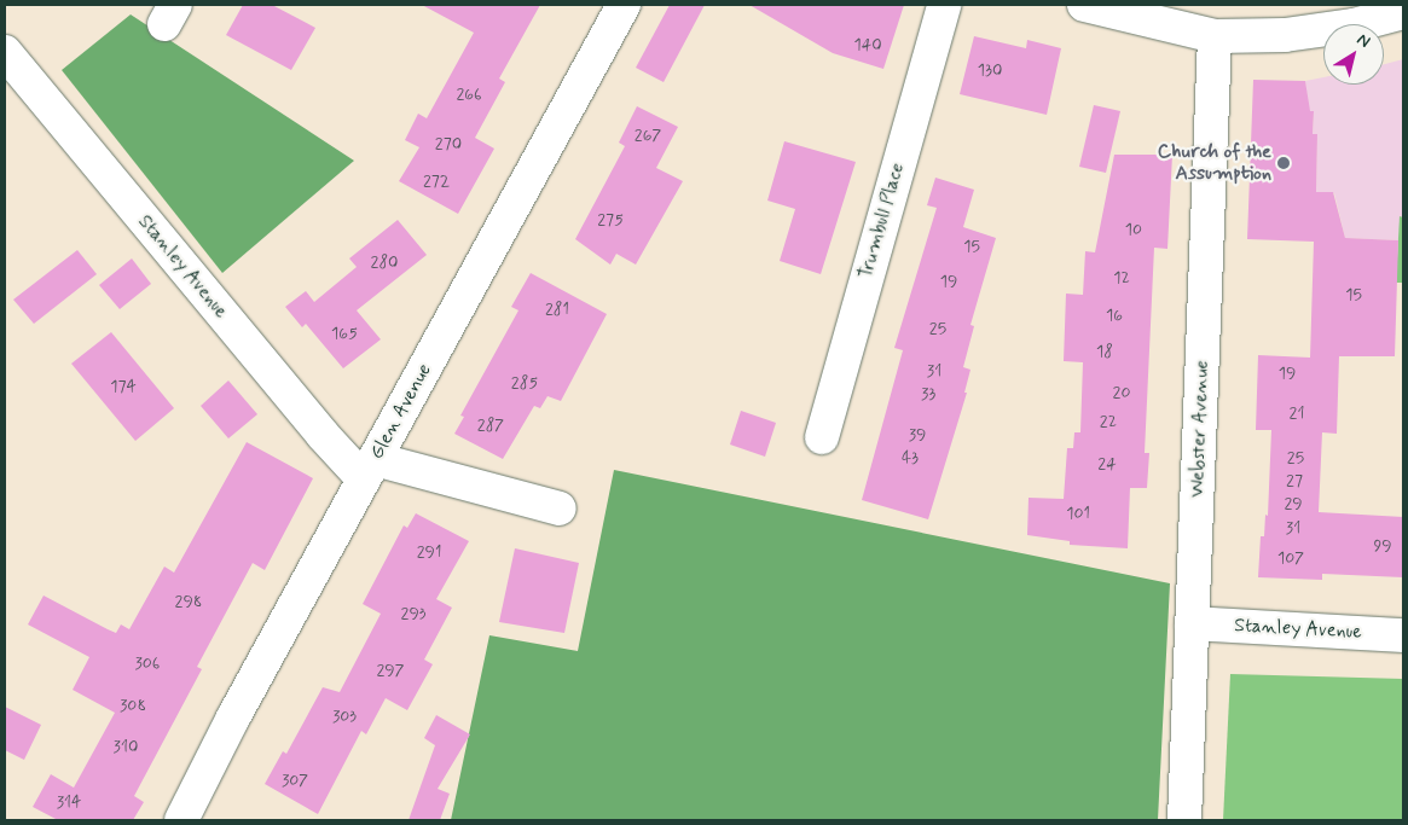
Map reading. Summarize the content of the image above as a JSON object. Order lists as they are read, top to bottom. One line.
{"streets":{"street":["Trumbull Place","Stanley Avenue","Glen Avenue","Webster Avenue"]},"crossings":[["Stanley Avenue","Glen Avenue"],["Stanley Avenue","Webster Avenue"]],"places":["Church of the Assumption"],"house_numbers":["140","130","266","267","270","272","275","10","15","280","12","19","15","281","16","25","165","18","31","19","285","174","20","33","21","22","287","39","43","25","24","27","29","101","31","99","291","107","298","293","306","297","308","303","310","307","314"],"north":"top right"}
